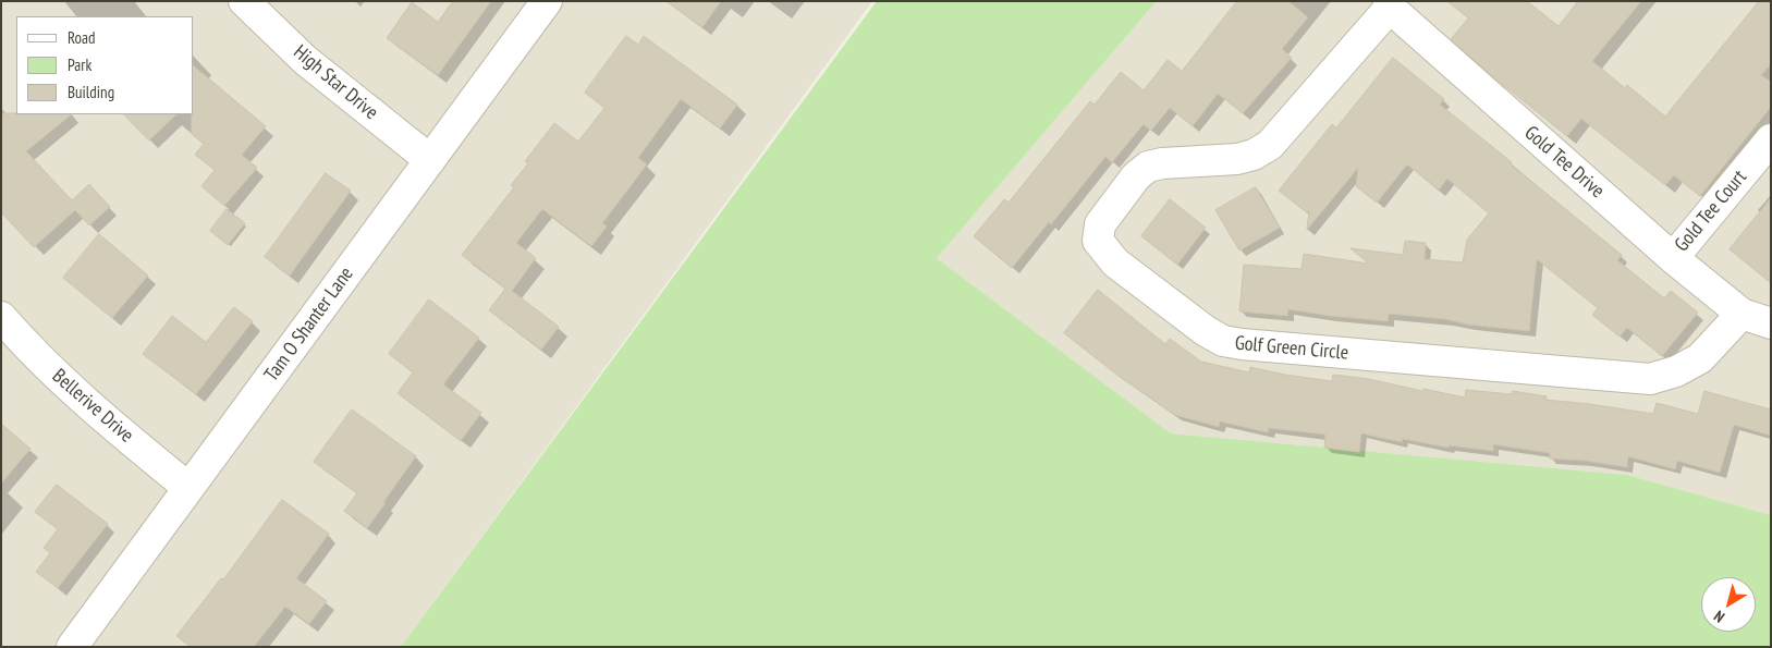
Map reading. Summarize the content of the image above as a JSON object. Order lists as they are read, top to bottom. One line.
{"streets":{"street":["High Star Drive","Gold Tee Drive","Gold Tee Court","Tam O Shanter Lane","Golf Green Circle","Bellerive Drive"]},"crossings":[["High Star Drive","Tam O Shanter Lane"],["Gold Tee Drive","Gold Tee Court"],["Gold Tee Drive","Golf Green Circle"],["Tam O Shanter Lane","Bellerive Drive"]],"legend":["Road","Park","Building"],"north":"bottom left"}
